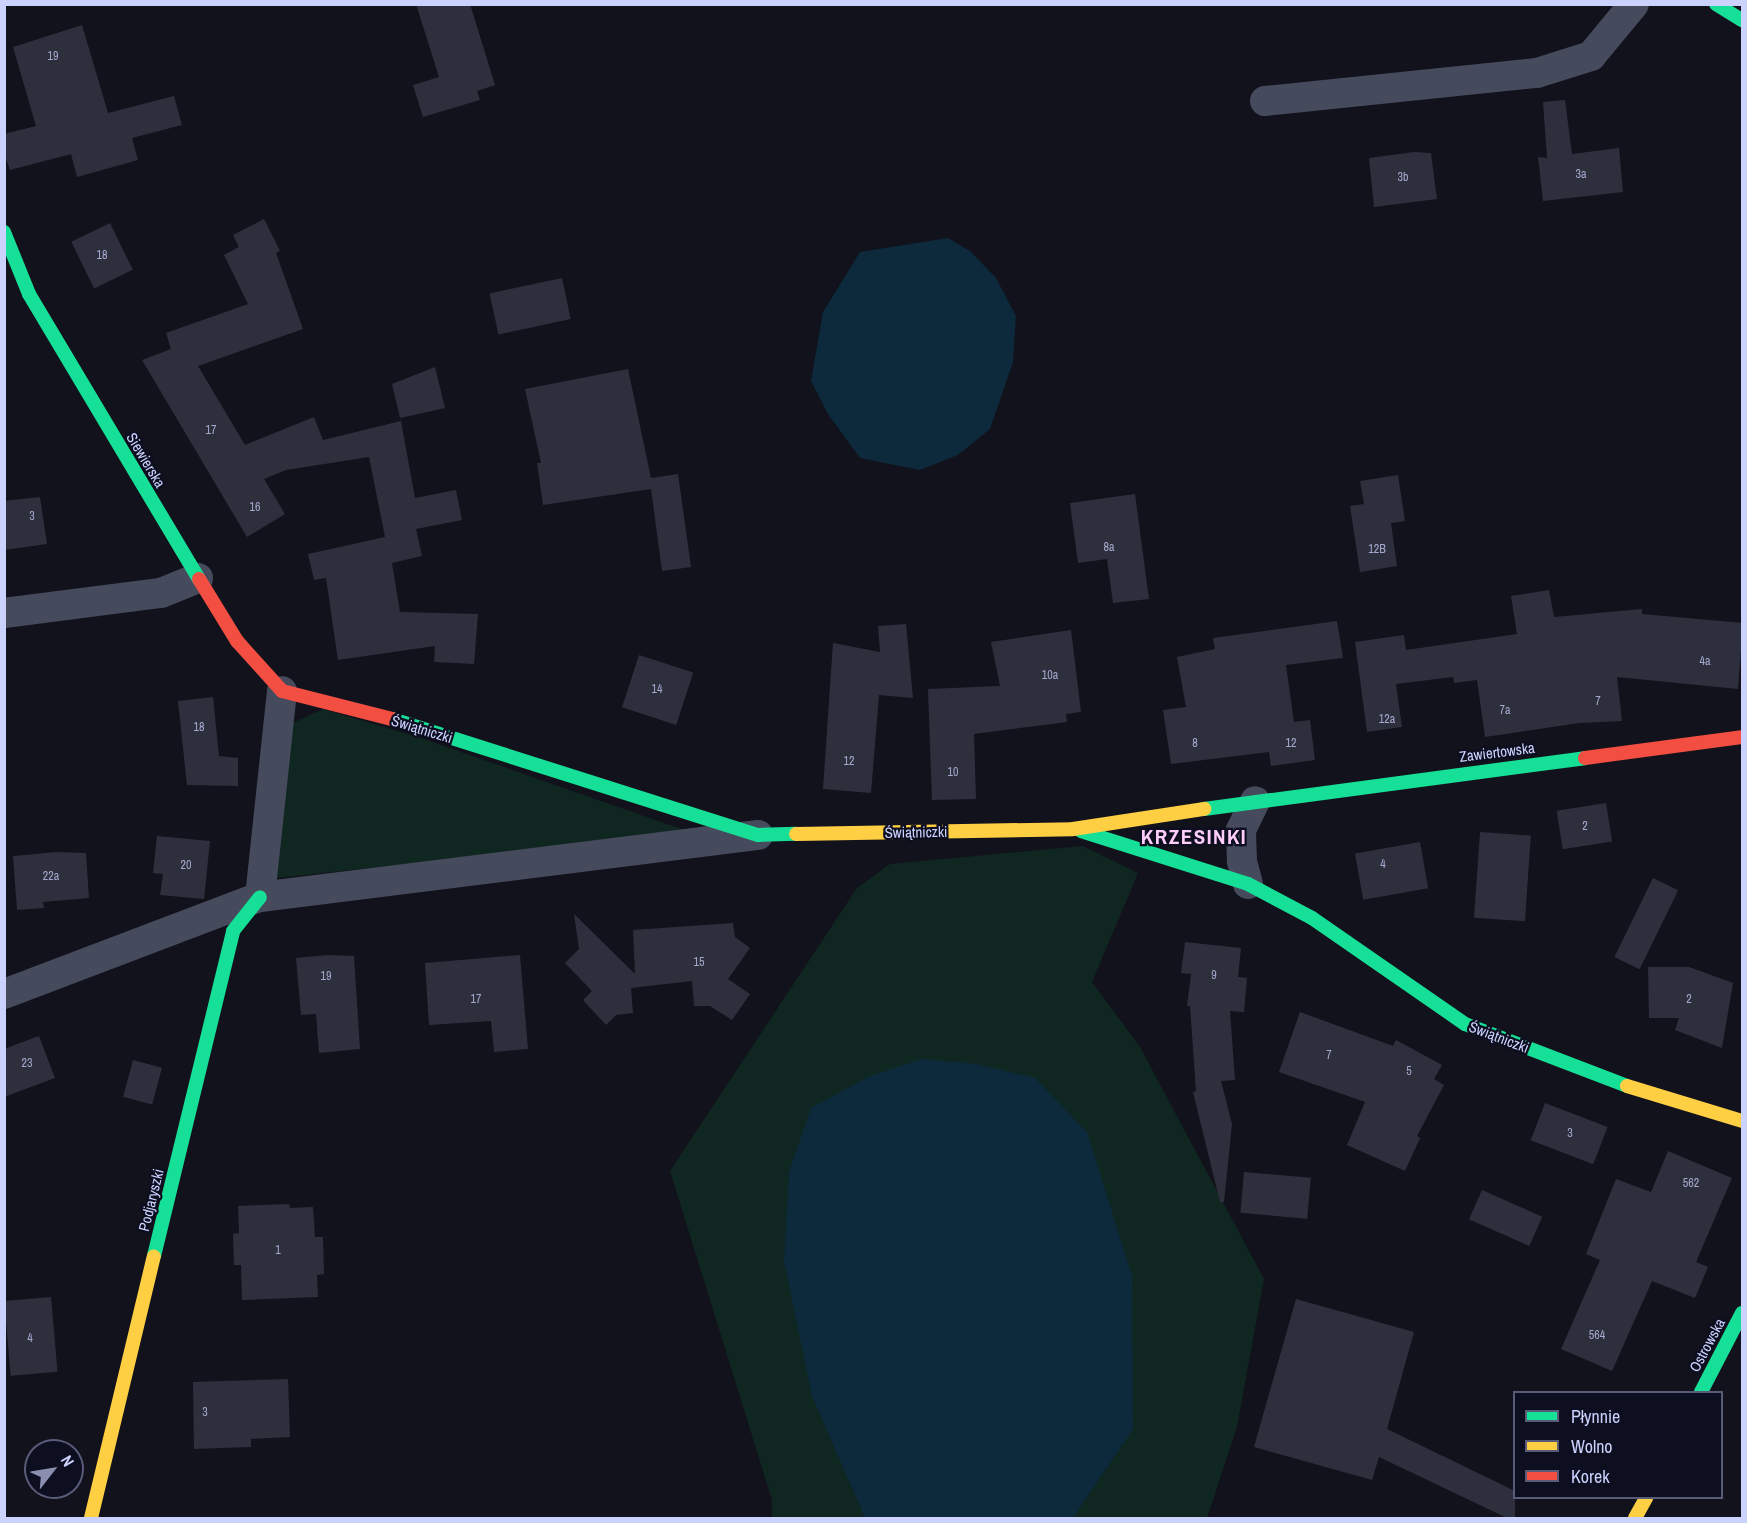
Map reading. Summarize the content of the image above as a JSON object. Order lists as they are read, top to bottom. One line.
{"streets":{"street":["Siewierska","Świątniczki","Zawiertowska","Podjaryszki","Ostrowska"]},"crossings":[["Siewierska","Świątniczki"],["Świątniczki","Zawiertowska"],["Świątniczki","Podjaryszki"]],"districts":["KRZESINKI"],"house_numbers":["19","3a","3b","18","17","16","3","8a","12B","4a","10a","14","7","7a","12a","18","8","12","12","10","2","4","20","22a","15","9","19","17","2","7","23","5","3","562","1","564","4","3"],"legend":["Płynnie","Wolno","Korek"],"north":"top right"}
